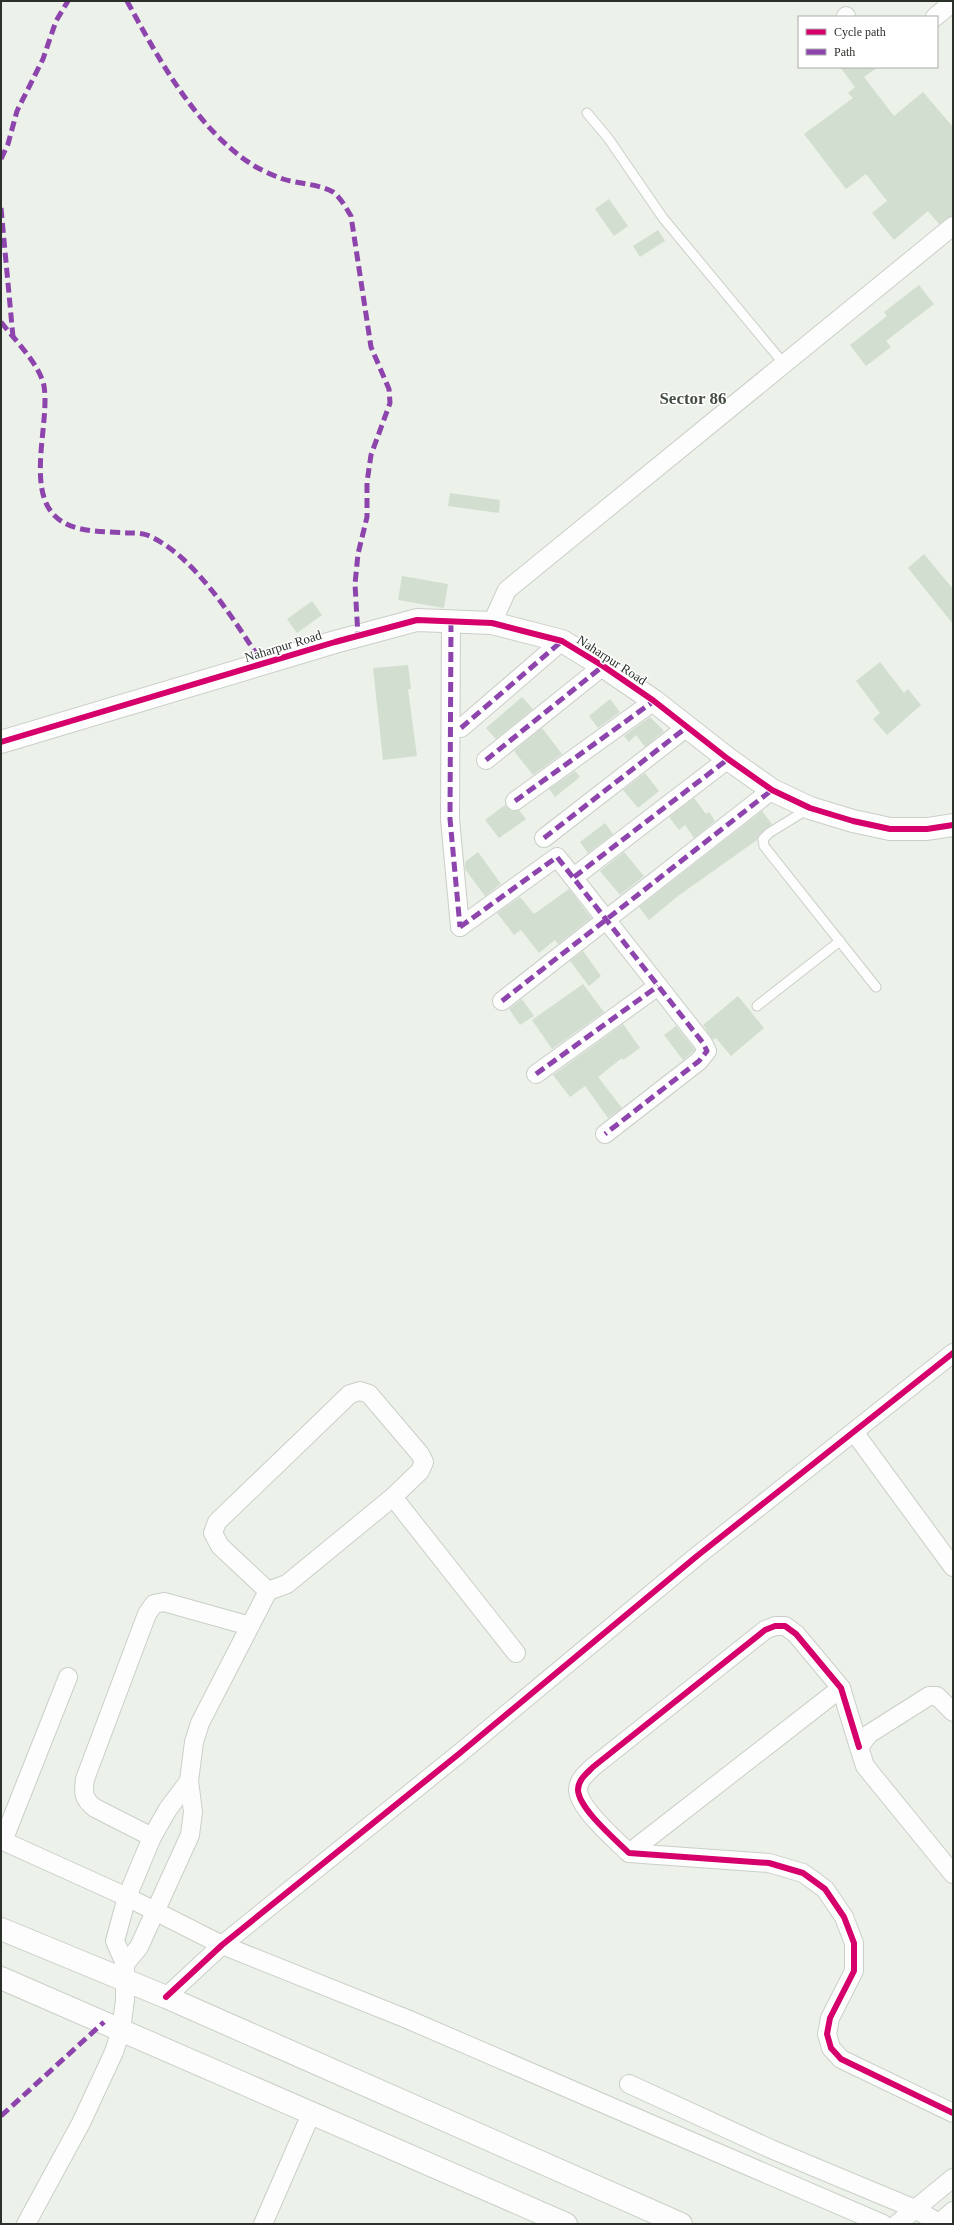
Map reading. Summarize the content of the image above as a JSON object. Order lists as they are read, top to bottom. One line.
{"streets":{"street":["Naharpur Road"]},"districts":["Sector 86"],"legend":["Cycle path","Path"]}
